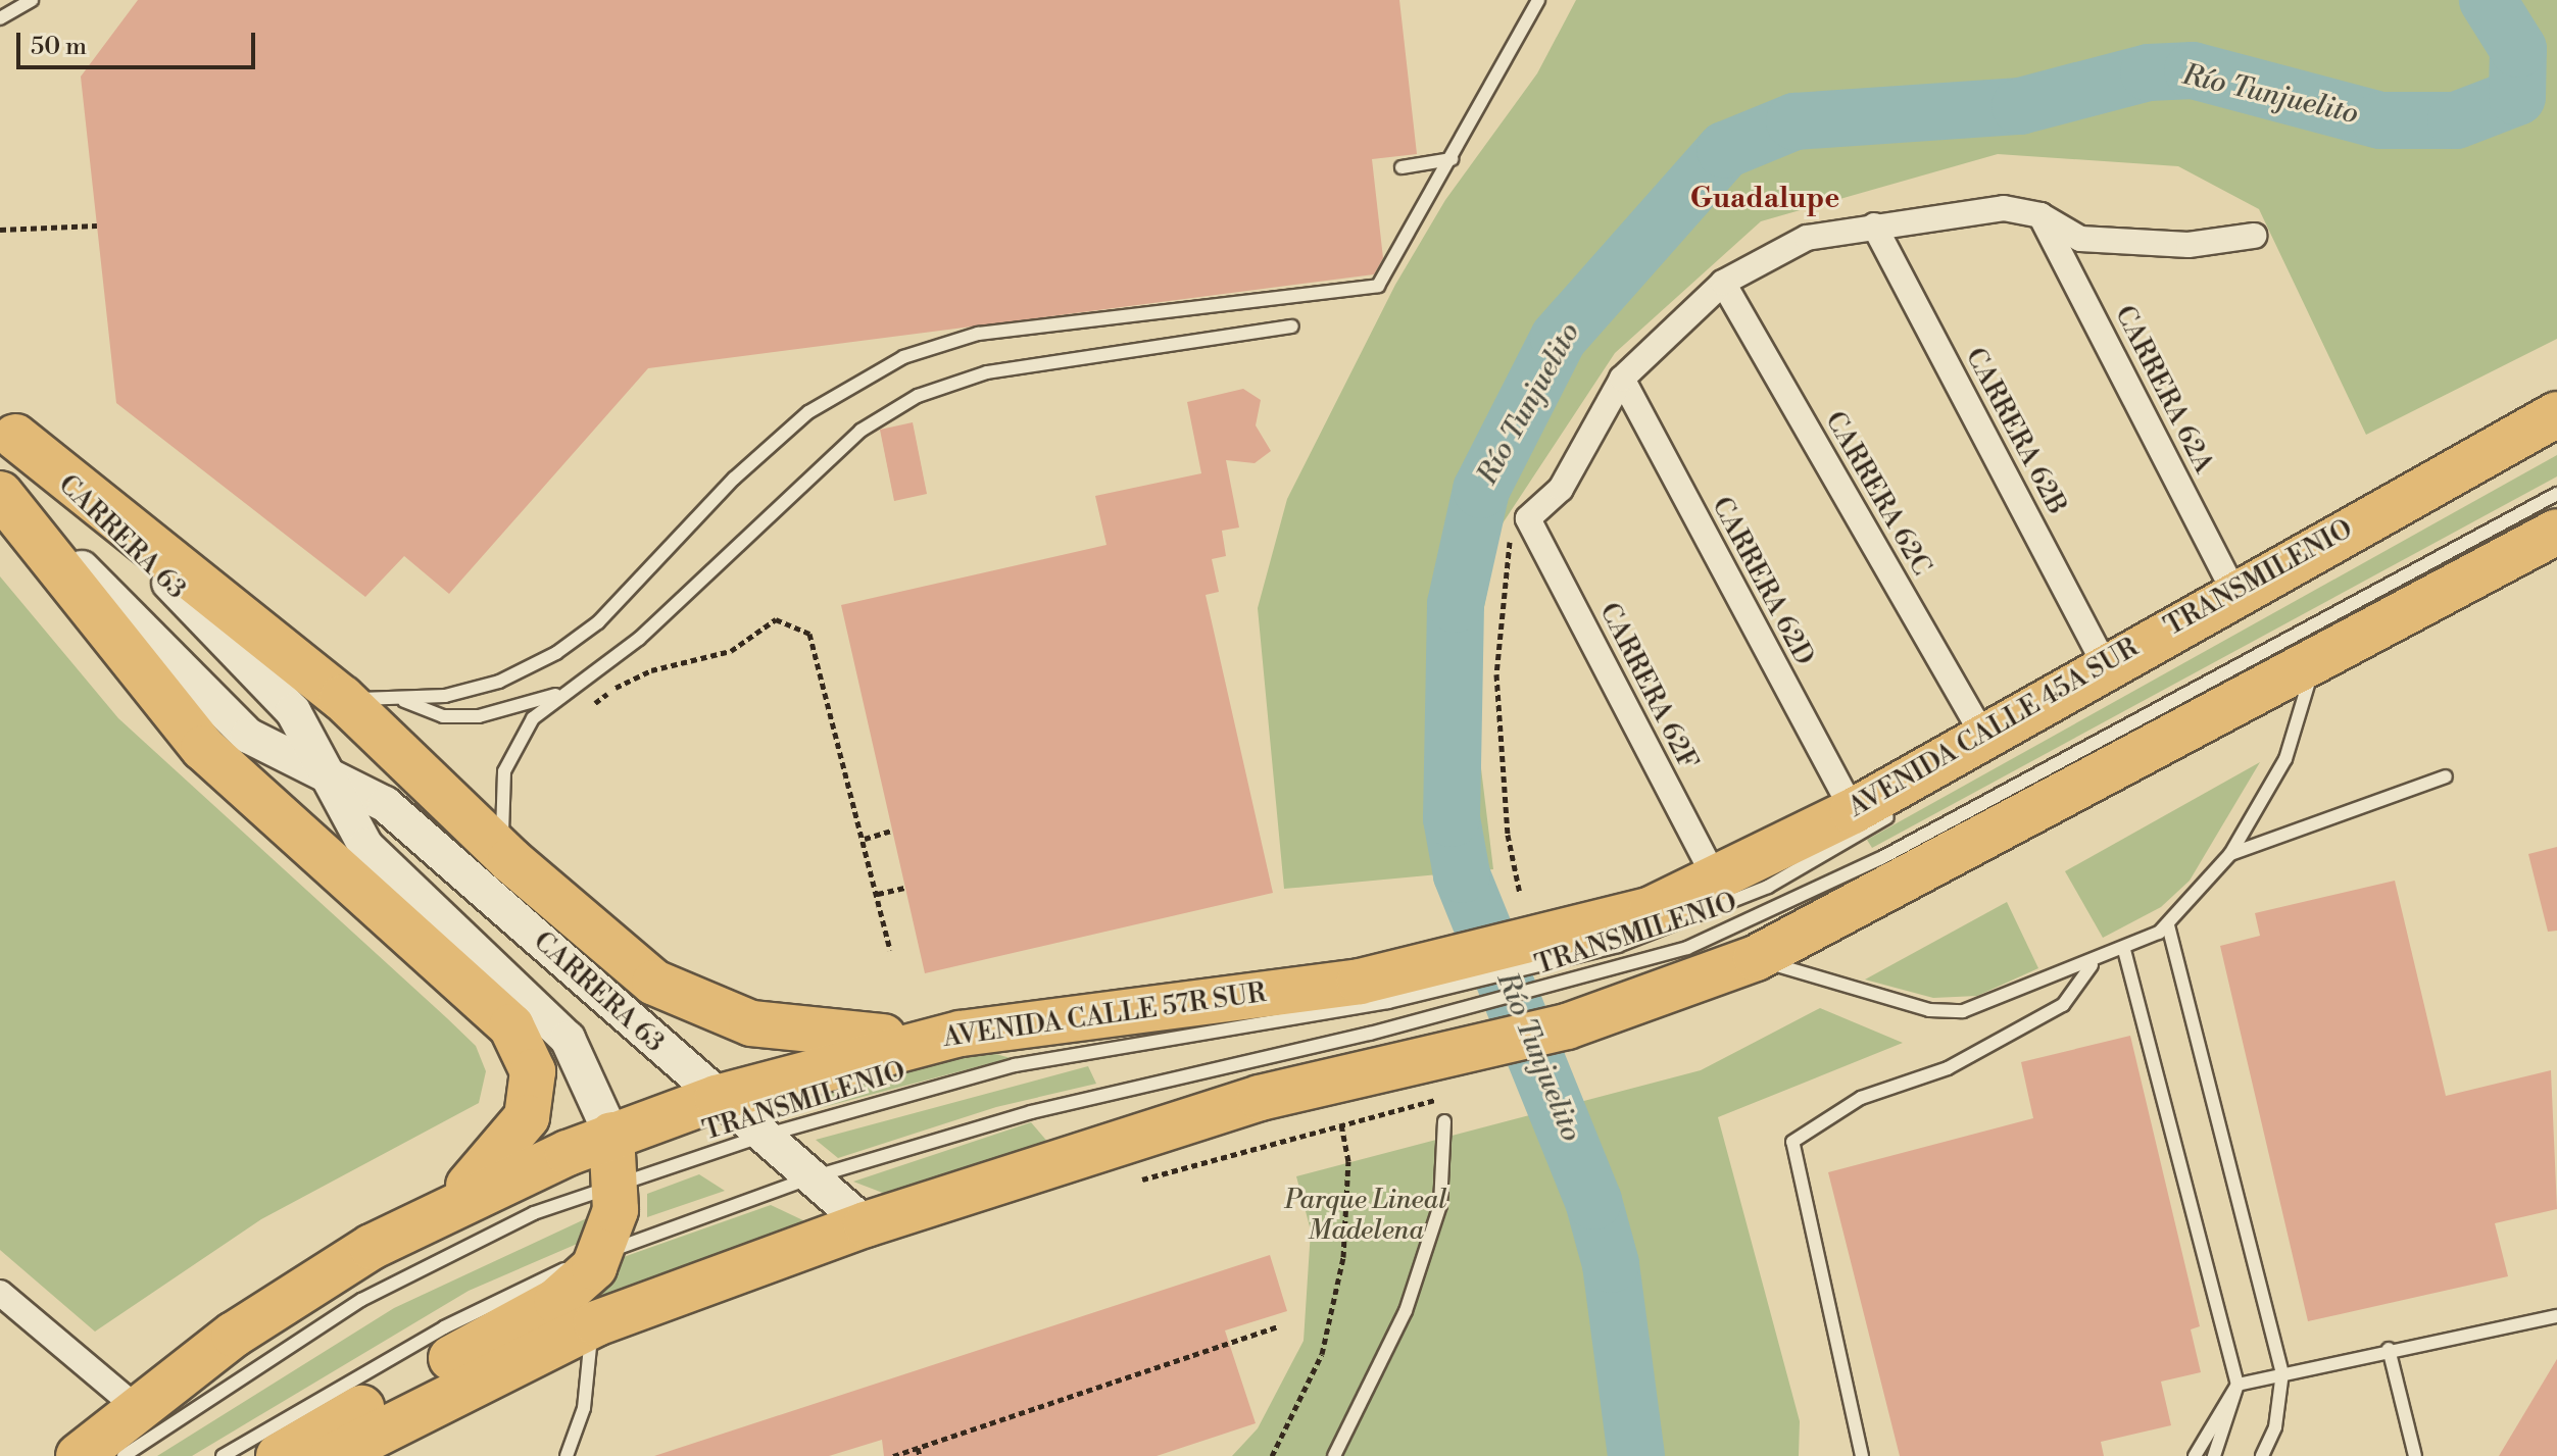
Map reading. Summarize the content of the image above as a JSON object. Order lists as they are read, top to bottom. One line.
{"streets":{"highway":["AVENIDA CALLE 45A SUR","AVENIDA CALLE 57R SUR"],"street":["CARRERA 62A","CARRERA 62B","CARRERA 62C","CARRERA 63","CARRERA 62D","CARRERA 62F"],"lane":["TRANSMILENIO"]},"crossings":[["CARRERA 62A","AVENIDA CALLE 45A SUR"],["CARRERA 62B","AVENIDA CALLE 45A SUR"],["CARRERA 62C","AVENIDA CALLE 45A SUR"],["CARRERA 63","TRANSMILENIO"],["CARRERA 63","AVENIDA CALLE 57R SUR"],["TRANSMILENIO","AVENIDA CALLE 45A SUR"],["TRANSMILENIO","AVENIDA CALLE 57R SUR"],["CARRERA 62D","AVENIDA CALLE 45A SUR"],["CARRERA 62F","AVENIDA CALLE 45A SUR"],["AVENIDA CALLE 45A SUR","AVENIDA CALLE 57R SUR"]],"districts":["Guadalupe"],"water":["Río Tunjuelito"],"parks":["Parque Lineal Madelena"],"scale_bar":"50 m"}
